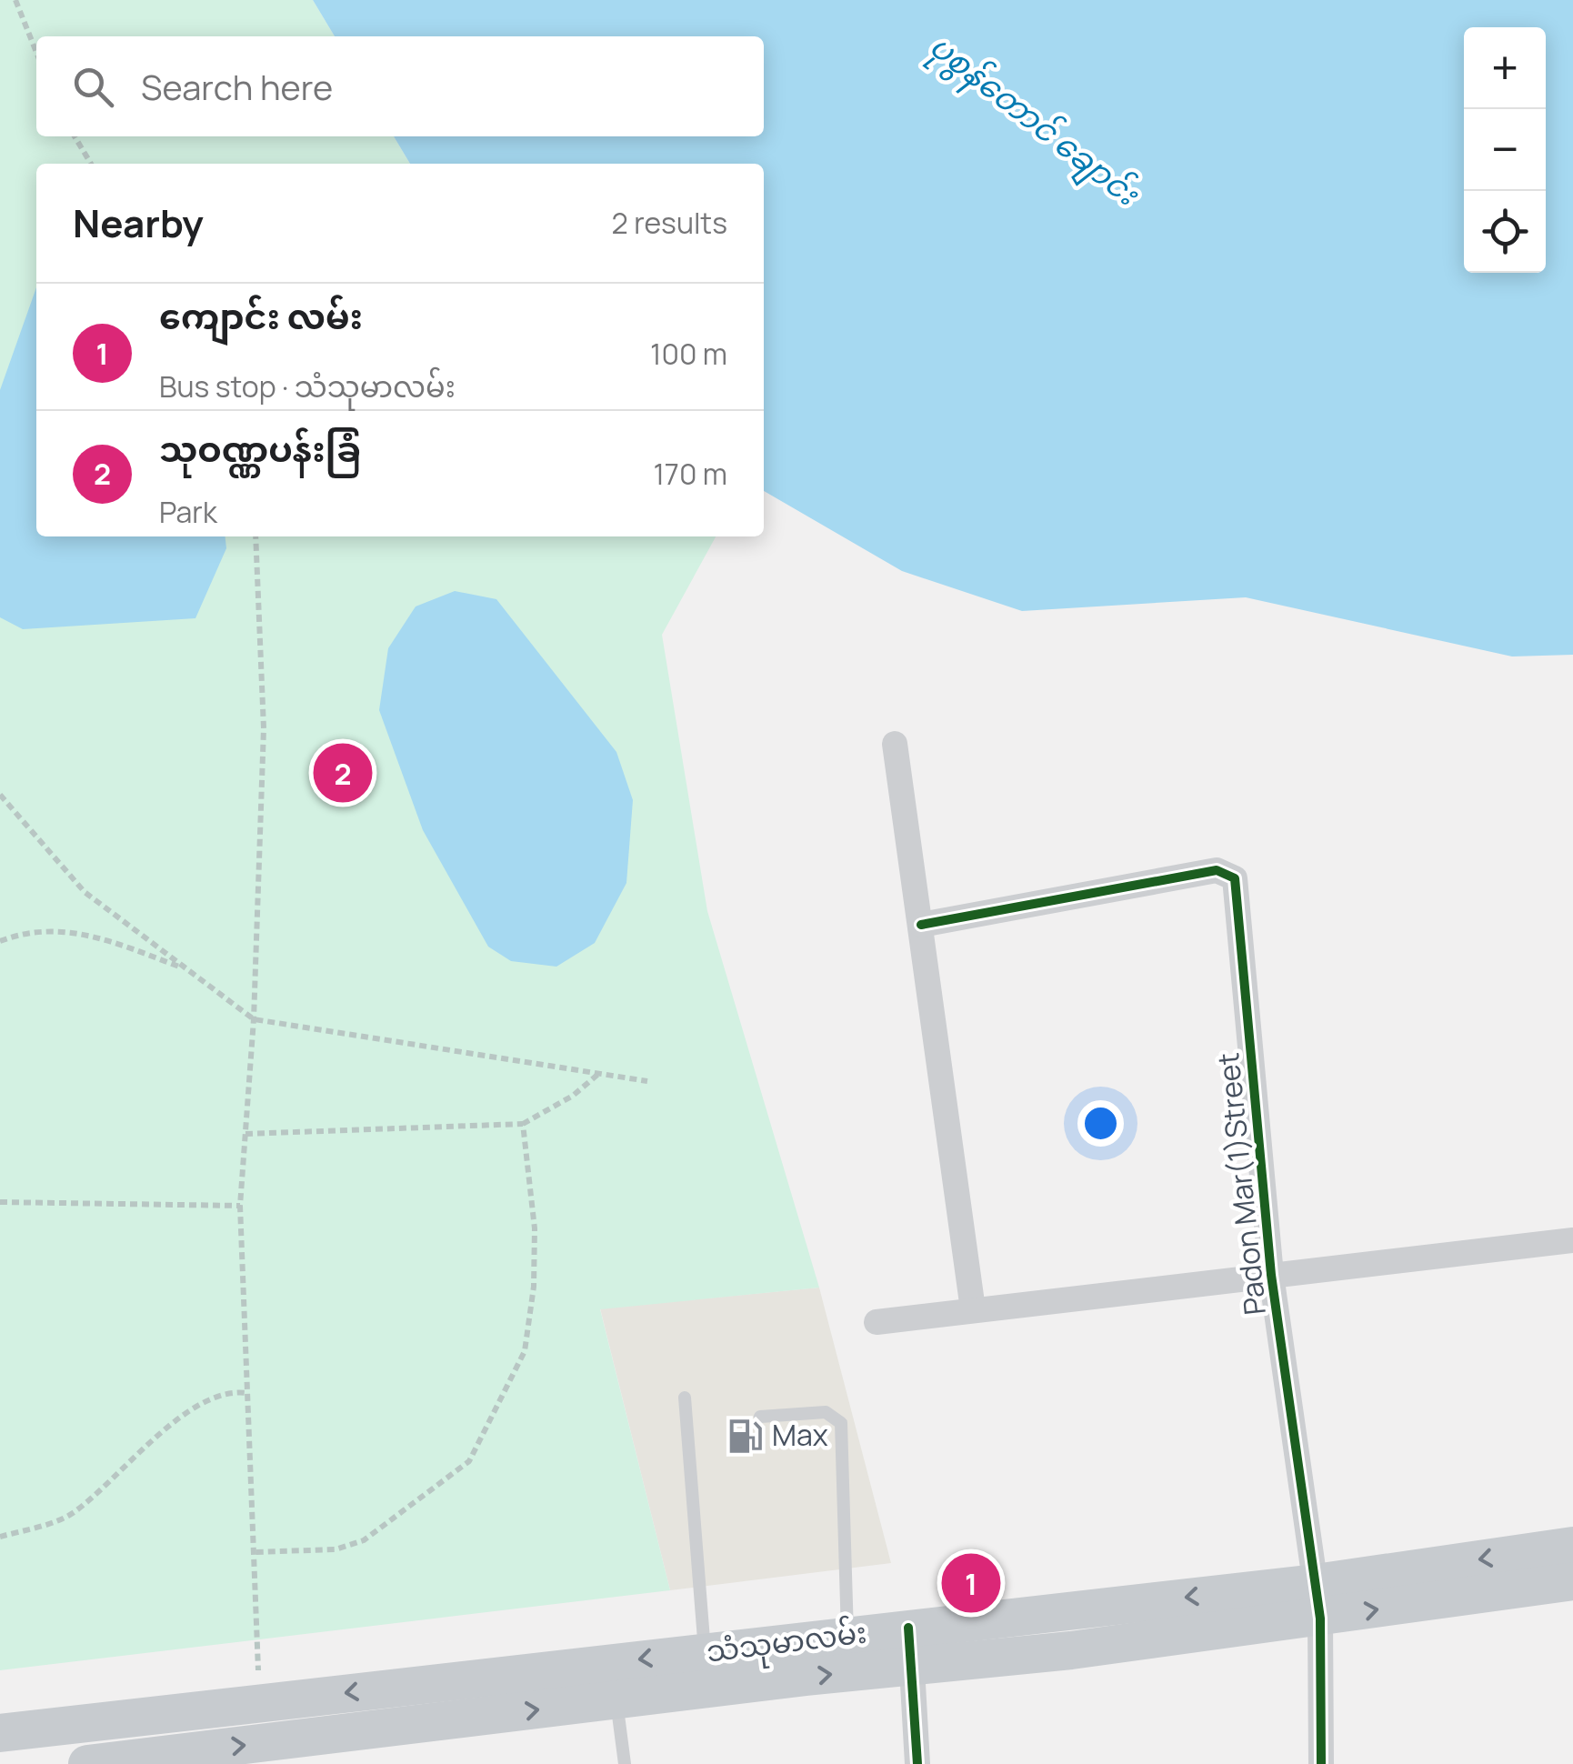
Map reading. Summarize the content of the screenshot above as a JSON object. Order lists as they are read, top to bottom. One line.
{"streets":{"main road":["သံသုမာလမ်း"],"street":["Padon Mar(1)Street"]},"crossings":[["Padon Mar(1)Street","သံသုမာလမ်း"]],"water":["ပုစွန်တောင် ချောင်း"],"places":{"fuel station":["Max"]},"page":{"map_buttons":["+","−"],"search":"Search here","heading":["Nearby","2 results"],"list":[{"mark":"1","name":"ကျောင်း လမ်း","note":"Bus stop · သံသုမာလမ်း","value":"100 m"},{"mark":"2","name":"သုဝဏ္ဏပန်းခြံ","note":"Park","value":"170 m"}],"pins":["2","1"]}}
